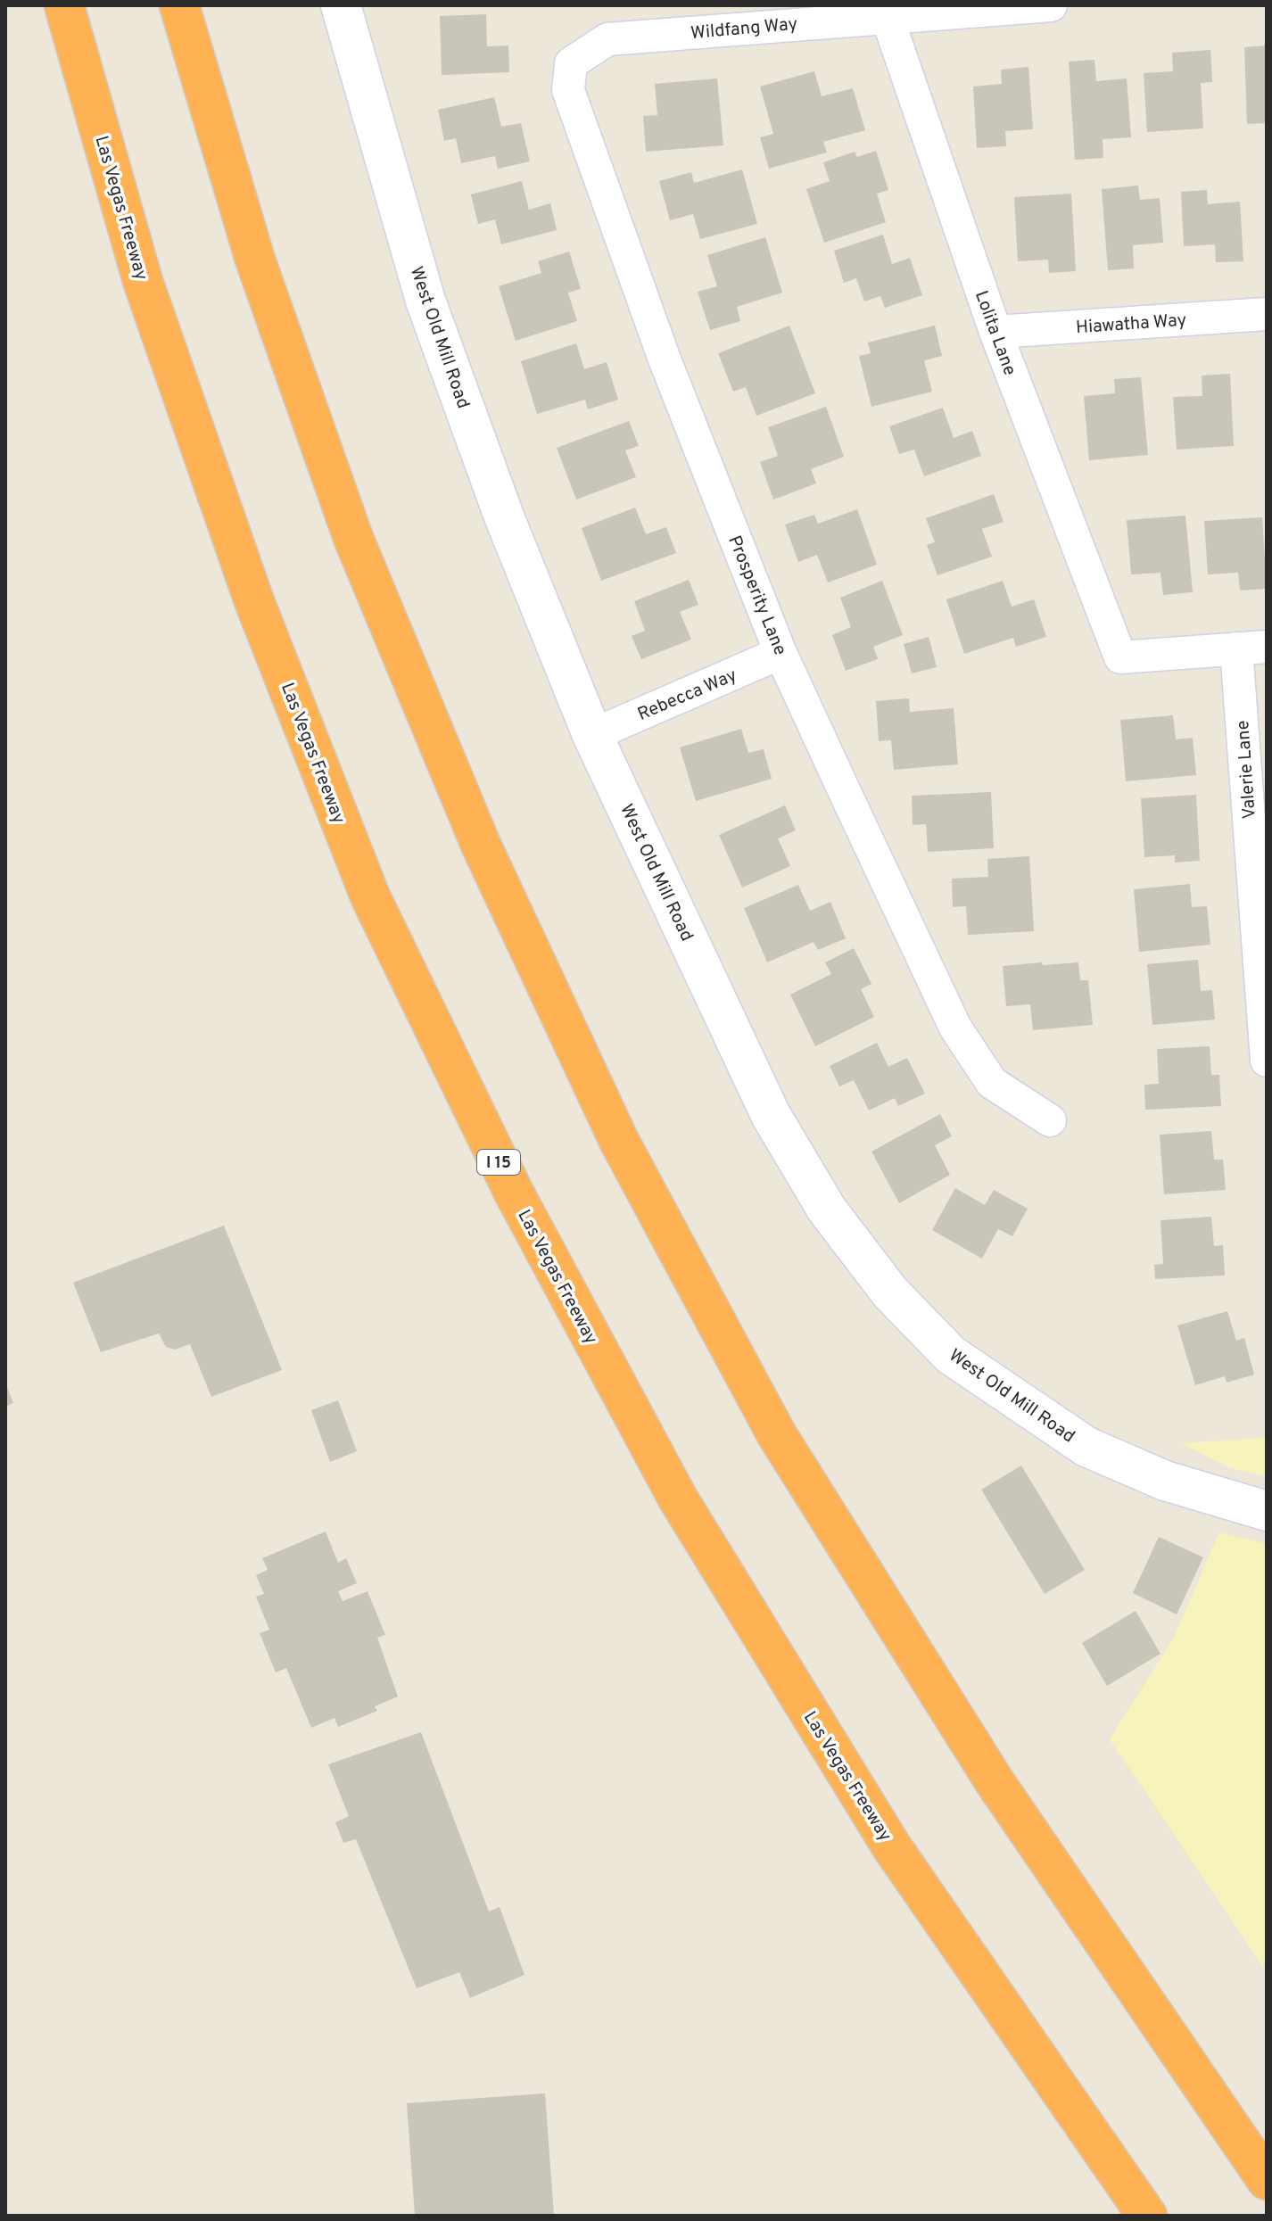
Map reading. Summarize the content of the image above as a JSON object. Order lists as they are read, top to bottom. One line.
{"streets":{"highway":["Las Vegas Freeway","I 15"],"street":["Wildfang Way","Hiawatha Way","Lolita Lane","West Old Mill Road","Prosperity Lane","Rebecca Way","Valerie Lane"]},"crossings":[["Wildfang Way","Lolita Lane"],["Wildfang Way","Prosperity Lane"],["Hiawatha Way","Lolita Lane"],["Lolita Lane","Valerie Lane"],["West Old Mill Road","Rebecca Way"],["Prosperity Lane","Rebecca Way"]]}
